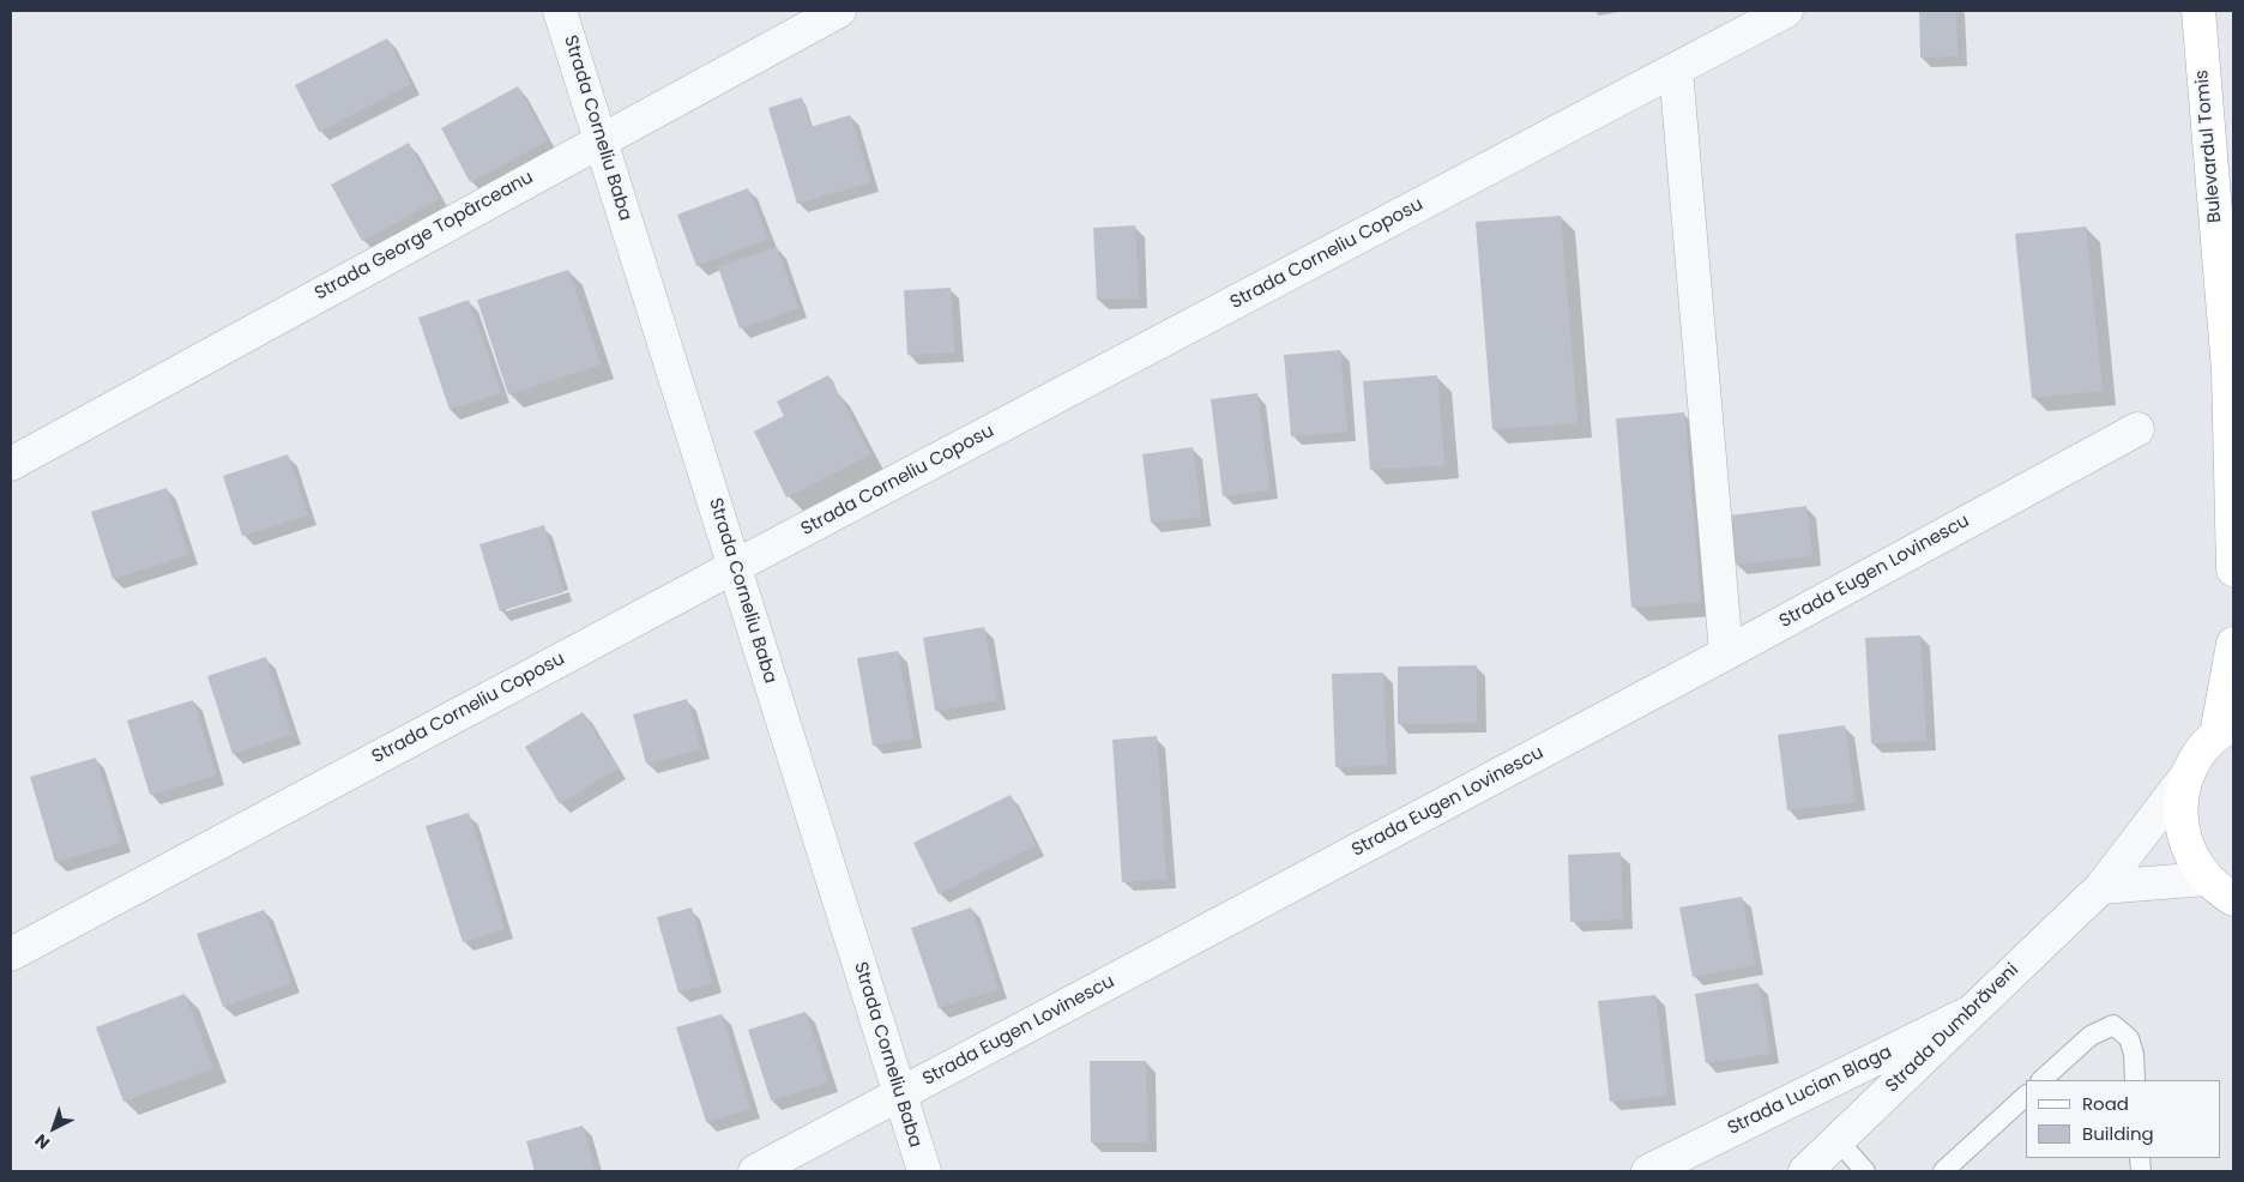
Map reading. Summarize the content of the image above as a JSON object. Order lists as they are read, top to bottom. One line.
{"streets":{"main road":["Bulevardul Tomis"],"street":["Strada Corneliu Baba","Strada George Topârceanu","Strada Corneliu Coposu","Strada Eugen Lovinescu","Strada Dumbrăveni","Strada Lucian Blaga"]},"crossings":[["Strada Corneliu Baba","Strada George Topârceanu"],["Strada Corneliu Baba","Strada Corneliu Coposu"],["Strada Corneliu Baba","Strada Eugen Lovinescu"],["Strada Dumbrăveni","Strada Lucian Blaga"]],"legend":["Road","Building"],"north":"bottom left"}
